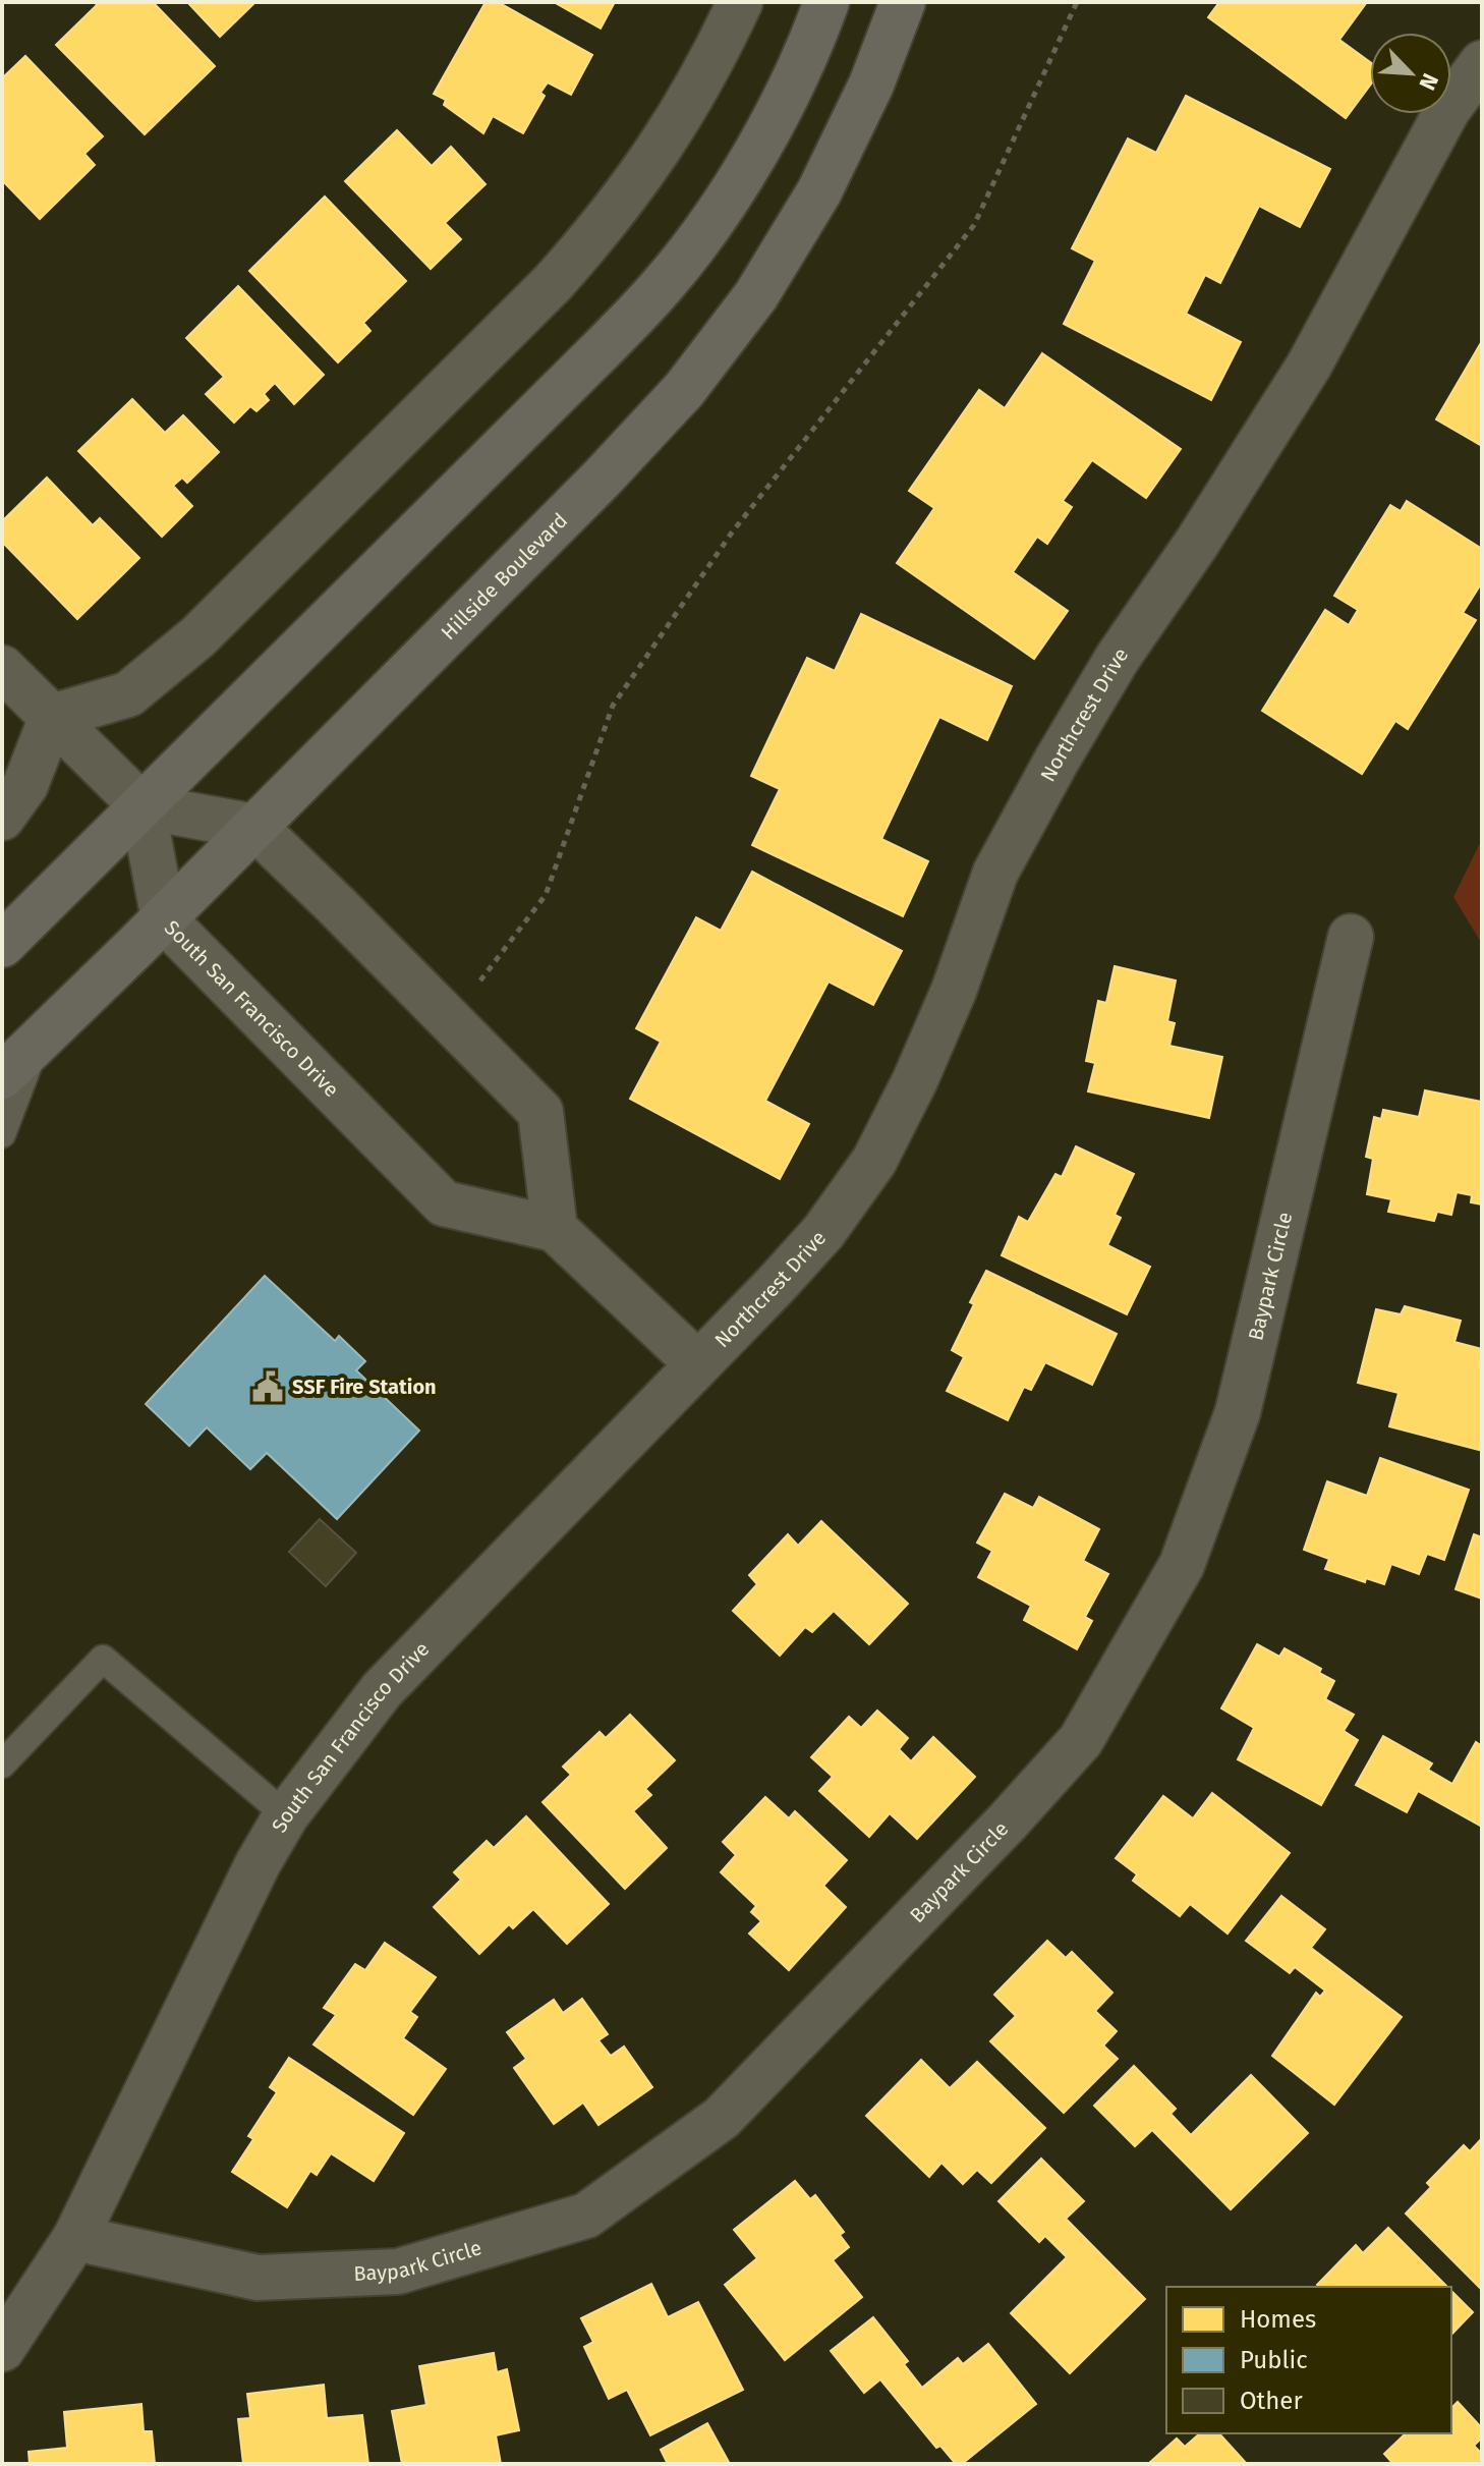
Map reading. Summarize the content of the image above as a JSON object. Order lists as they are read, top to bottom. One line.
{"streets":{"main road":["Hillside Boulevard"],"street":["Northcrest Drive","South San Francisco Drive","Baypark Circle"]},"crossings":[["Hillside Boulevard","South San Francisco Drive"],["Northcrest Drive","South San Francisco Drive"],["South San Francisco Drive","Baypark Circle"]],"places":{"public building":["SSF Fire Station"]},"legend":["Homes","Public","Other"],"north":"bottom right"}
